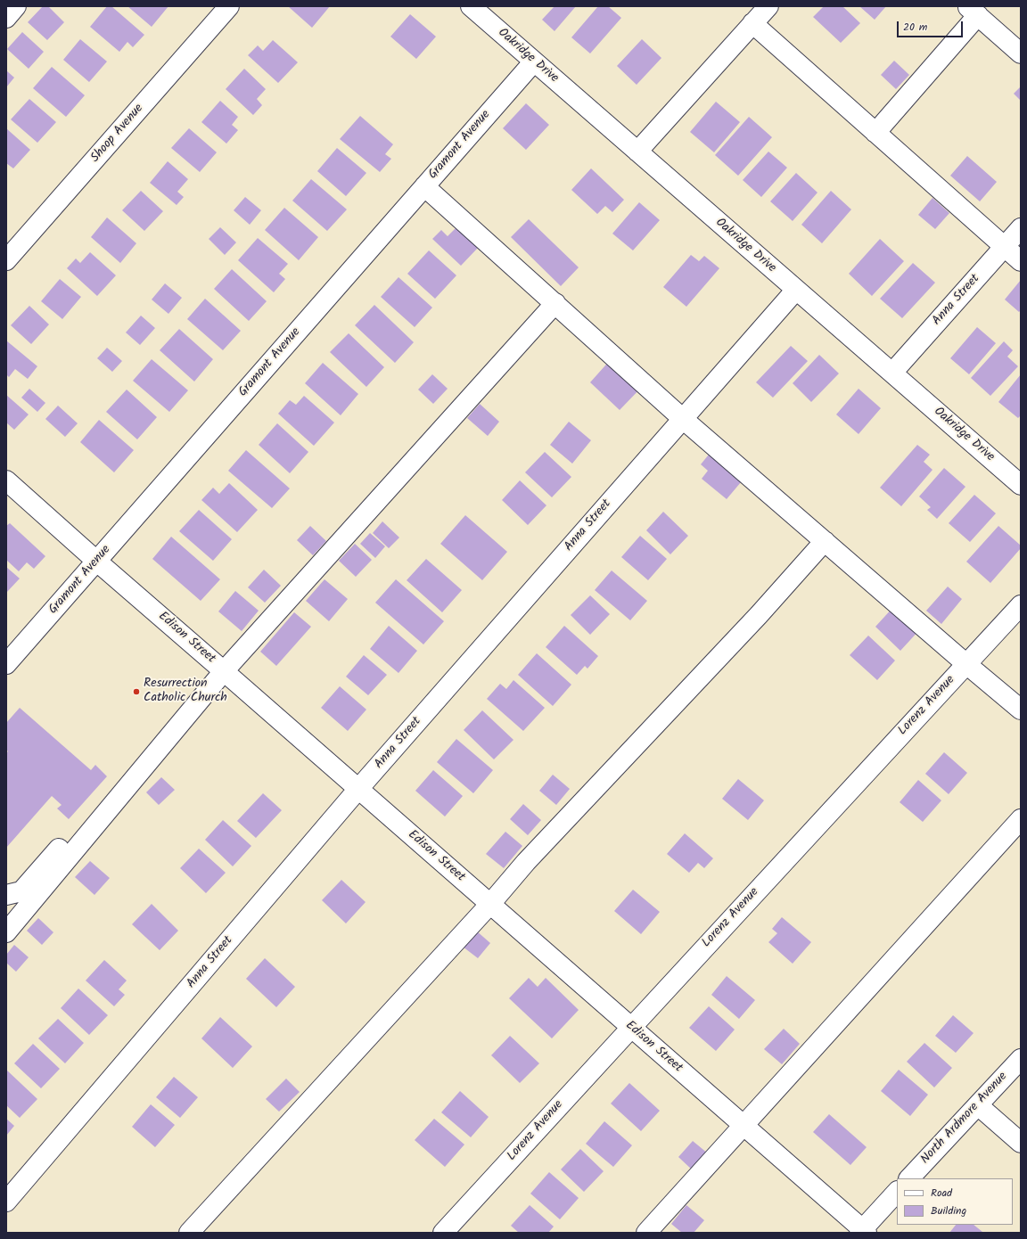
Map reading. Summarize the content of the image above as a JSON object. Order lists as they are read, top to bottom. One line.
{"streets":{"street":["Oakridge Drive","Shoop Avenue","Gramont Avenue","Anna Street","Edison Street","Lorenz Avenue","North Ardmore Avenue"]},"crossings":[["Oakridge Drive","Gramont Avenue"],["Oakridge Drive","Anna Street"],["Gramont Avenue","Edison Street"],["Anna Street","Edison Street"],["Edison Street","Lorenz Avenue"]],"places":["Resurrection Catholic Church"],"legend":["Road","Building"],"scale_bar":"20 m"}
